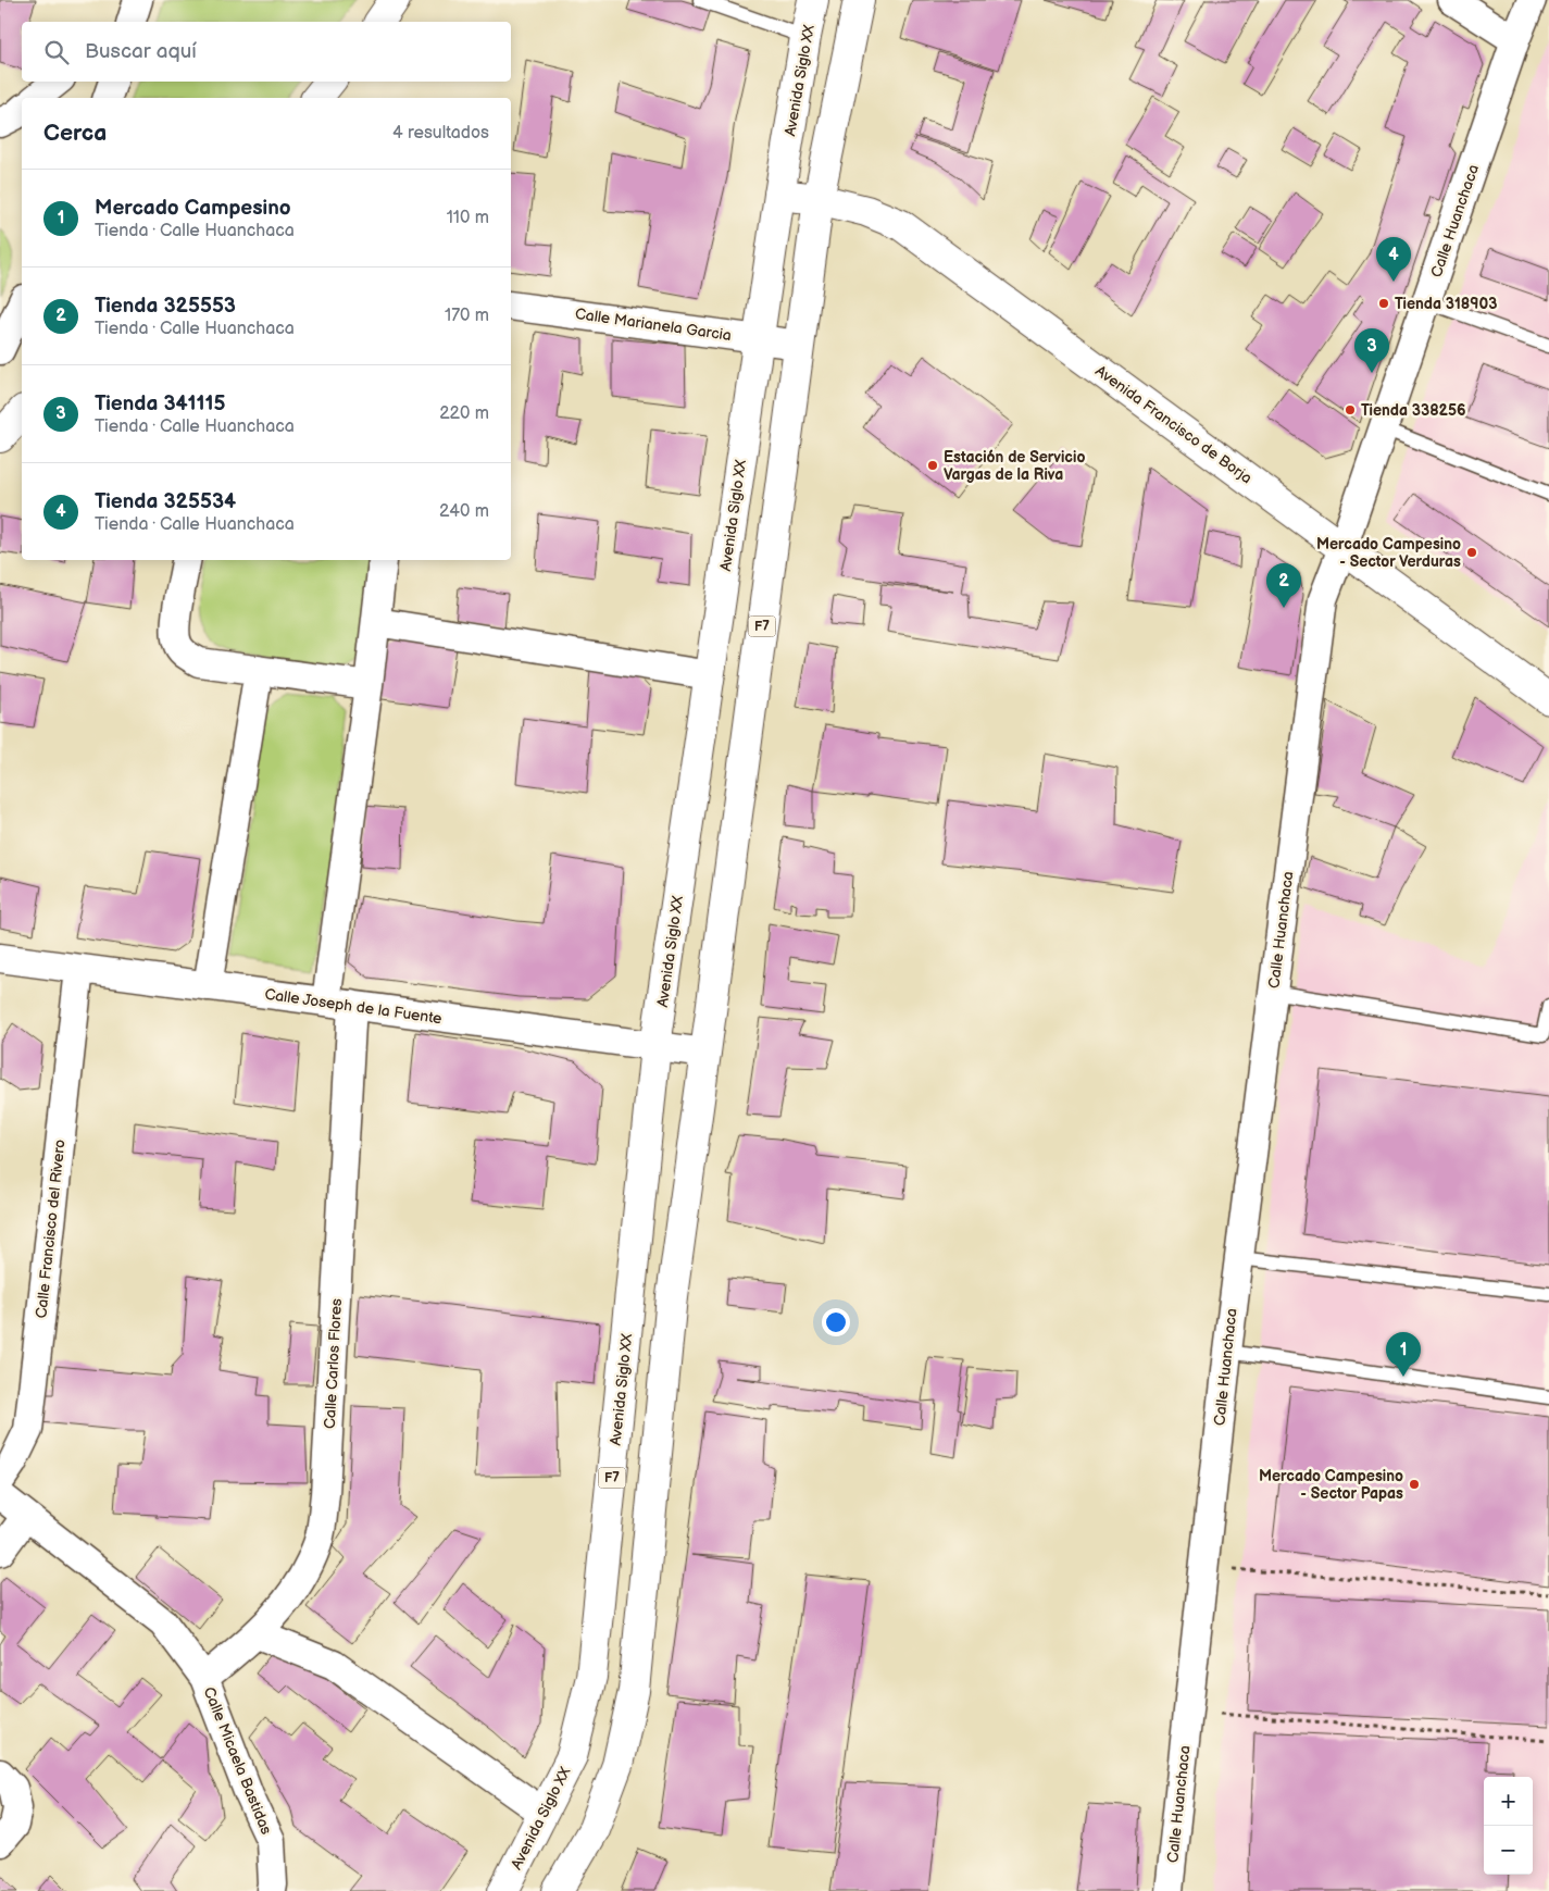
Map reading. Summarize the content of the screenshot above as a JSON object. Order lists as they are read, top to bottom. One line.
{"streets":{"main road":["Avenida Siglo XX","Avenida Francisco de Borja","F7"],"street":["Calle Huanchaca","Calle Marianela Garcia","Calle Joseph de la Fuente","Calle Francisco del Rivero","Calle Carlos Flores","Calle Micaela Bastidas"]},"crossings":[["Avenida Siglo XX","Calle Marianela Garcia"],["Avenida Siglo XX","Avenida Francisco de Borja"],["Avenida Siglo XX","Calle Joseph de la Fuente"],["Calle Huanchaca","Avenida Francisco de Borja"],["Calle Marianela Garcia","F7"],["Avenida Francisco de Borja","F7"],["F7","Calle Joseph de la Fuente"],["Calle Joseph de la Fuente","Calle Francisco del Rivero"],["Calle Joseph de la Fuente","Calle Carlos Flores"],["Calle Carlos Flores","Calle Micaela Bastidas"]],"places":["Tienda 318903","Tienda 338256","Estación de Servicio Vargas de la Riva","Mercado Campesino - Sector Verduras","Mercado Campesino - Sector Papas"],"page":{"search":"Buscar aquí","heading":["Cerca","4 resultados"],"list":[{"mark":"1","name":"Mercado Campesino","note":"Tienda · Calle Huanchaca","value":"110 m"},{"mark":"2","name":"Tienda 325553","note":"Tienda · Calle Huanchaca","value":"170 m"},{"mark":"3","name":"Tienda 341115","note":"Tienda · Calle Huanchaca","value":"220 m"},{"mark":"4","name":"Tienda 325534","note":"Tienda · Calle Huanchaca","value":"240 m"}],"pins":["4","3","2","1"],"map_buttons":["+","−"]}}
